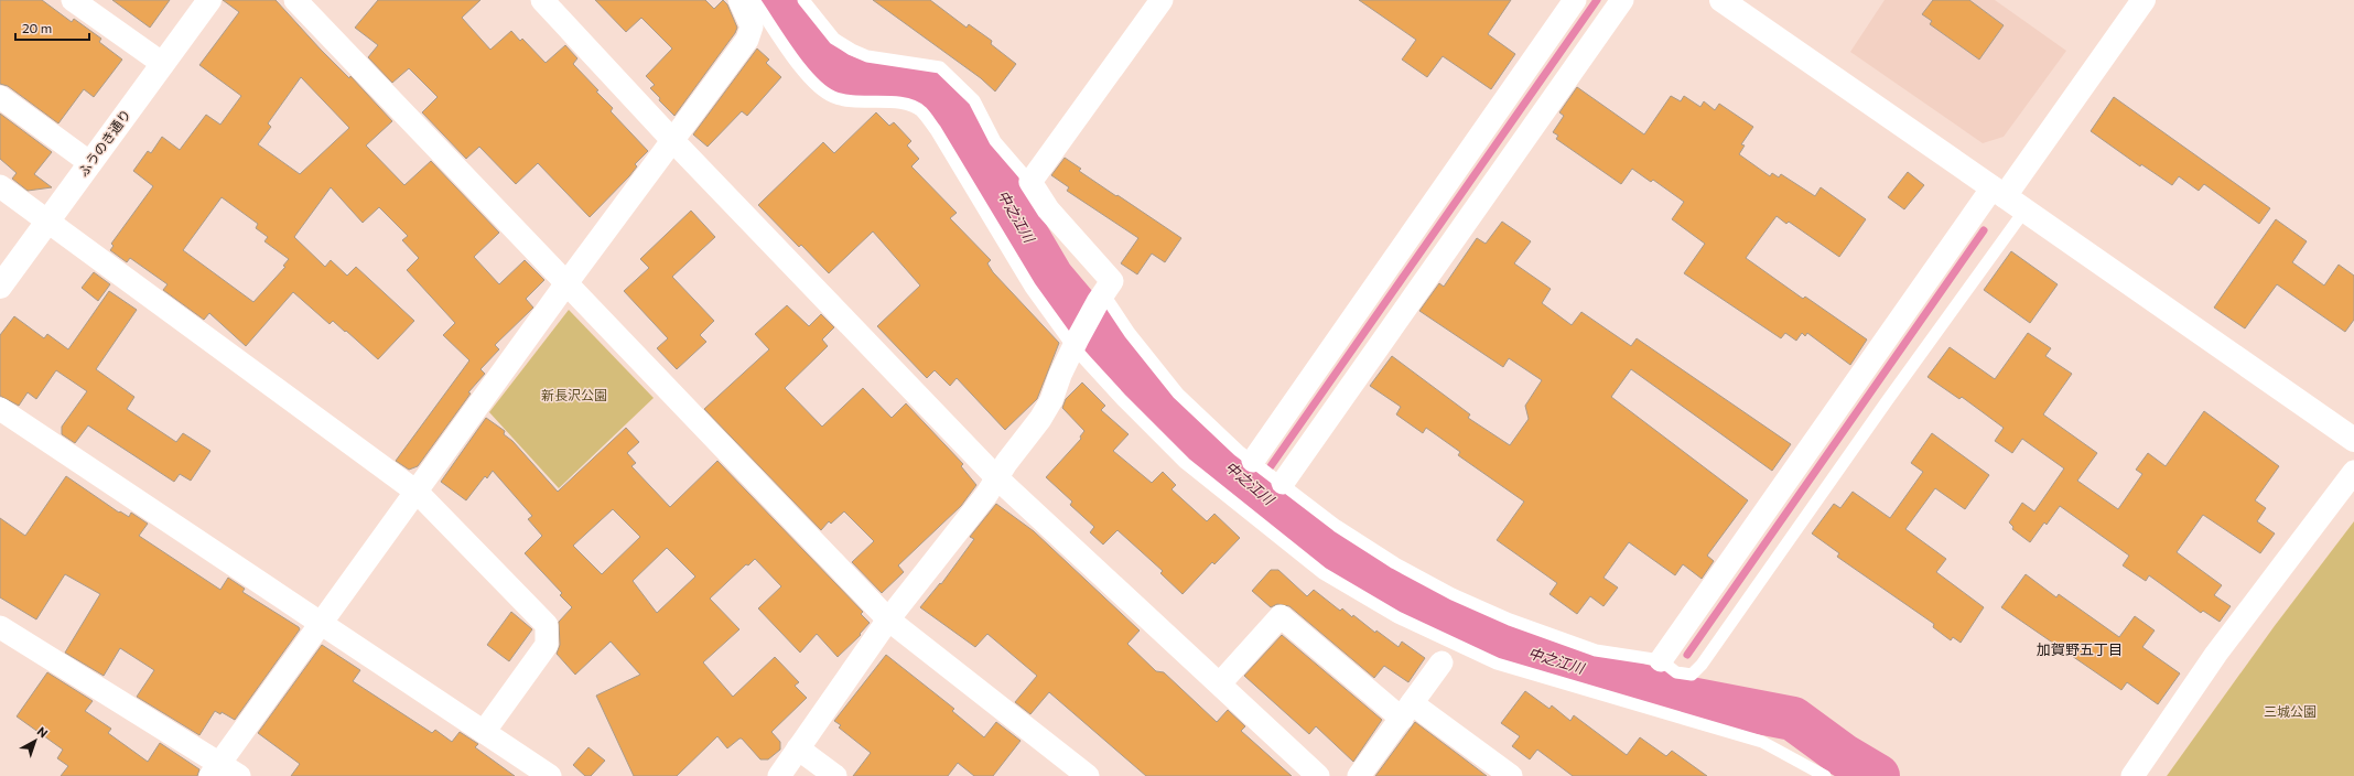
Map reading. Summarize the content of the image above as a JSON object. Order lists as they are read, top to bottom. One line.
{"streets":{"street":["ふうのき通り"]},"districts":["加賀野五丁目"],"water":["中之江川"],"parks":["新長沢公園","三城公園"],"scale_bar":"20 m","north":"top right"}
